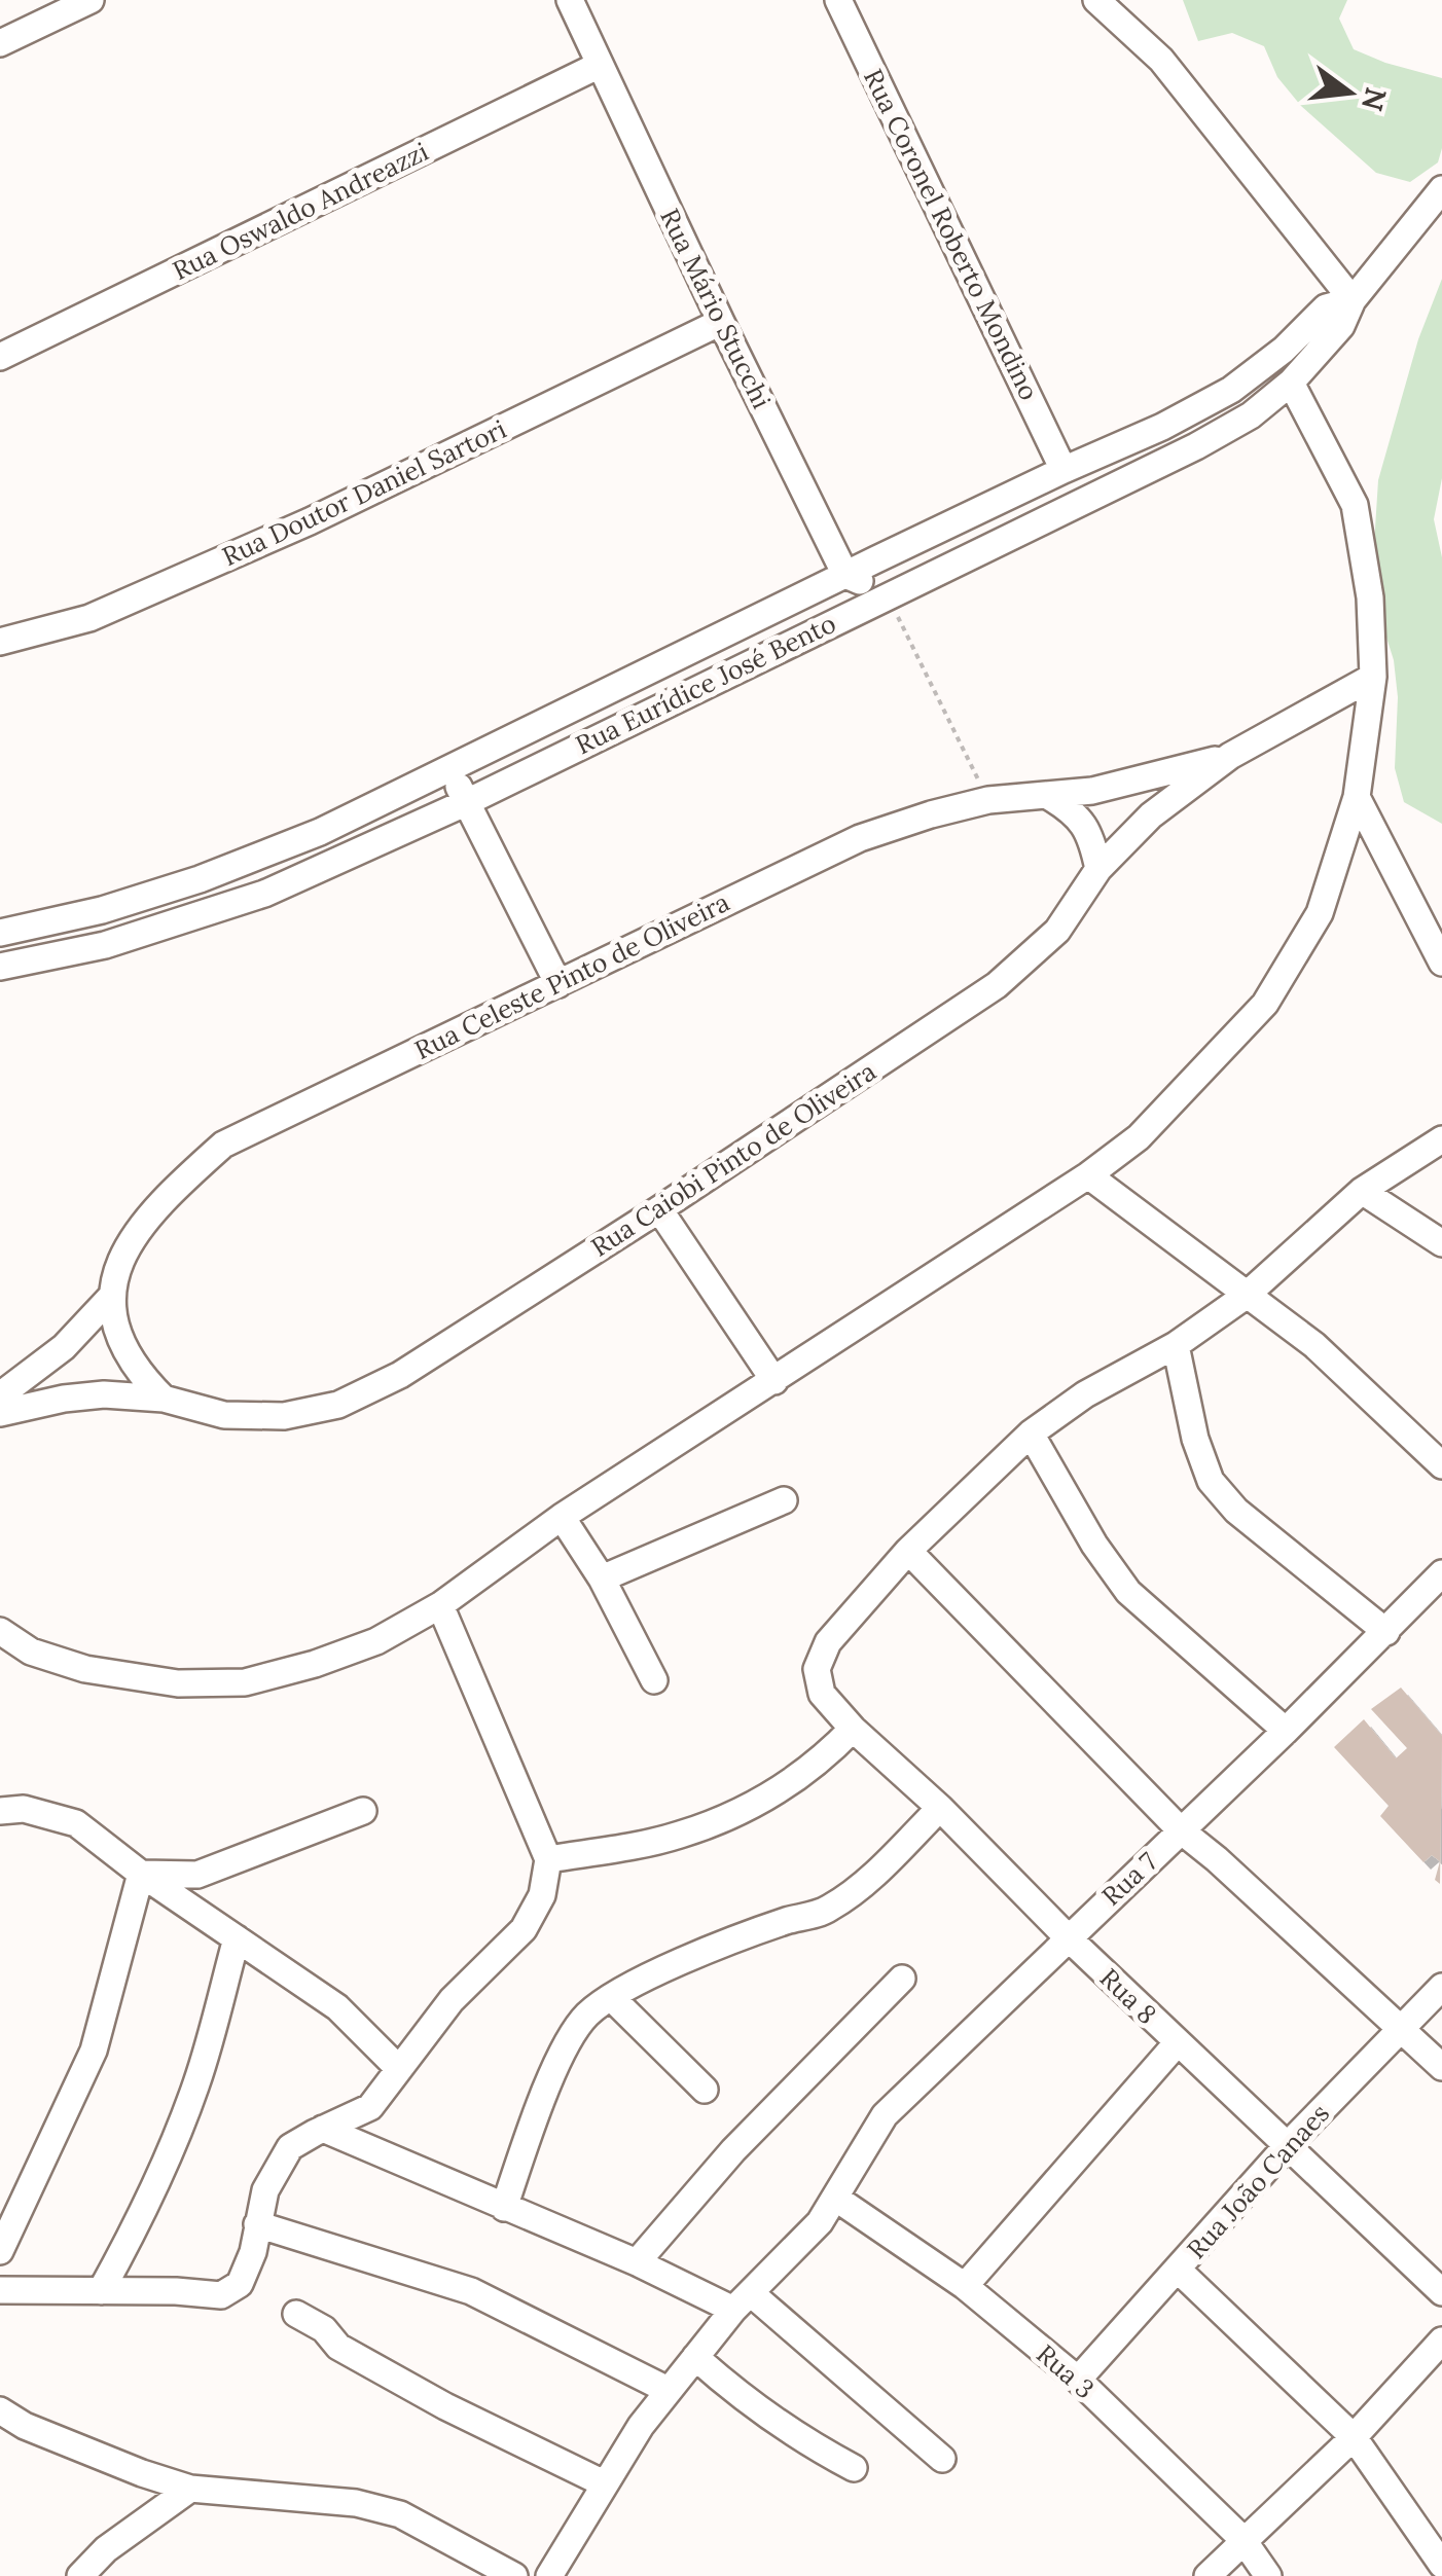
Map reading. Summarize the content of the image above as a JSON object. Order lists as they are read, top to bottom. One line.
{"streets":{"street":["Rua Oswaldo Andreazzi","Rua Coronel Roberto Mondino","Rua Mário Stucchi","Rua Doutor Daniel Sartori","Rua Eurídice José Bento","Rua Celeste Pinto de Oliveira","Rua Caiobi Pinto de Oliveira","Rua 7","Rua 8","Rua João Canaes","Rua 3"]},"crossings":[["Rua Oswaldo Andreazzi","Rua Mário Stucchi"],["Rua Coronel Roberto Mondino","Rua Eurídice José Bento"],["Rua Mário Stucchi","Rua Doutor Daniel Sartori"],["Rua Mário Stucchi","Rua Eurídice José Bento"],["Rua Celeste Pinto de Oliveira","Rua Caiobi Pinto de Oliveira"],["Rua 7","Rua 8"],["Rua 7","Rua 3"],["Rua 8","Rua João Canaes"],["Rua João Canaes","Rua 3"]],"north":"right"}
